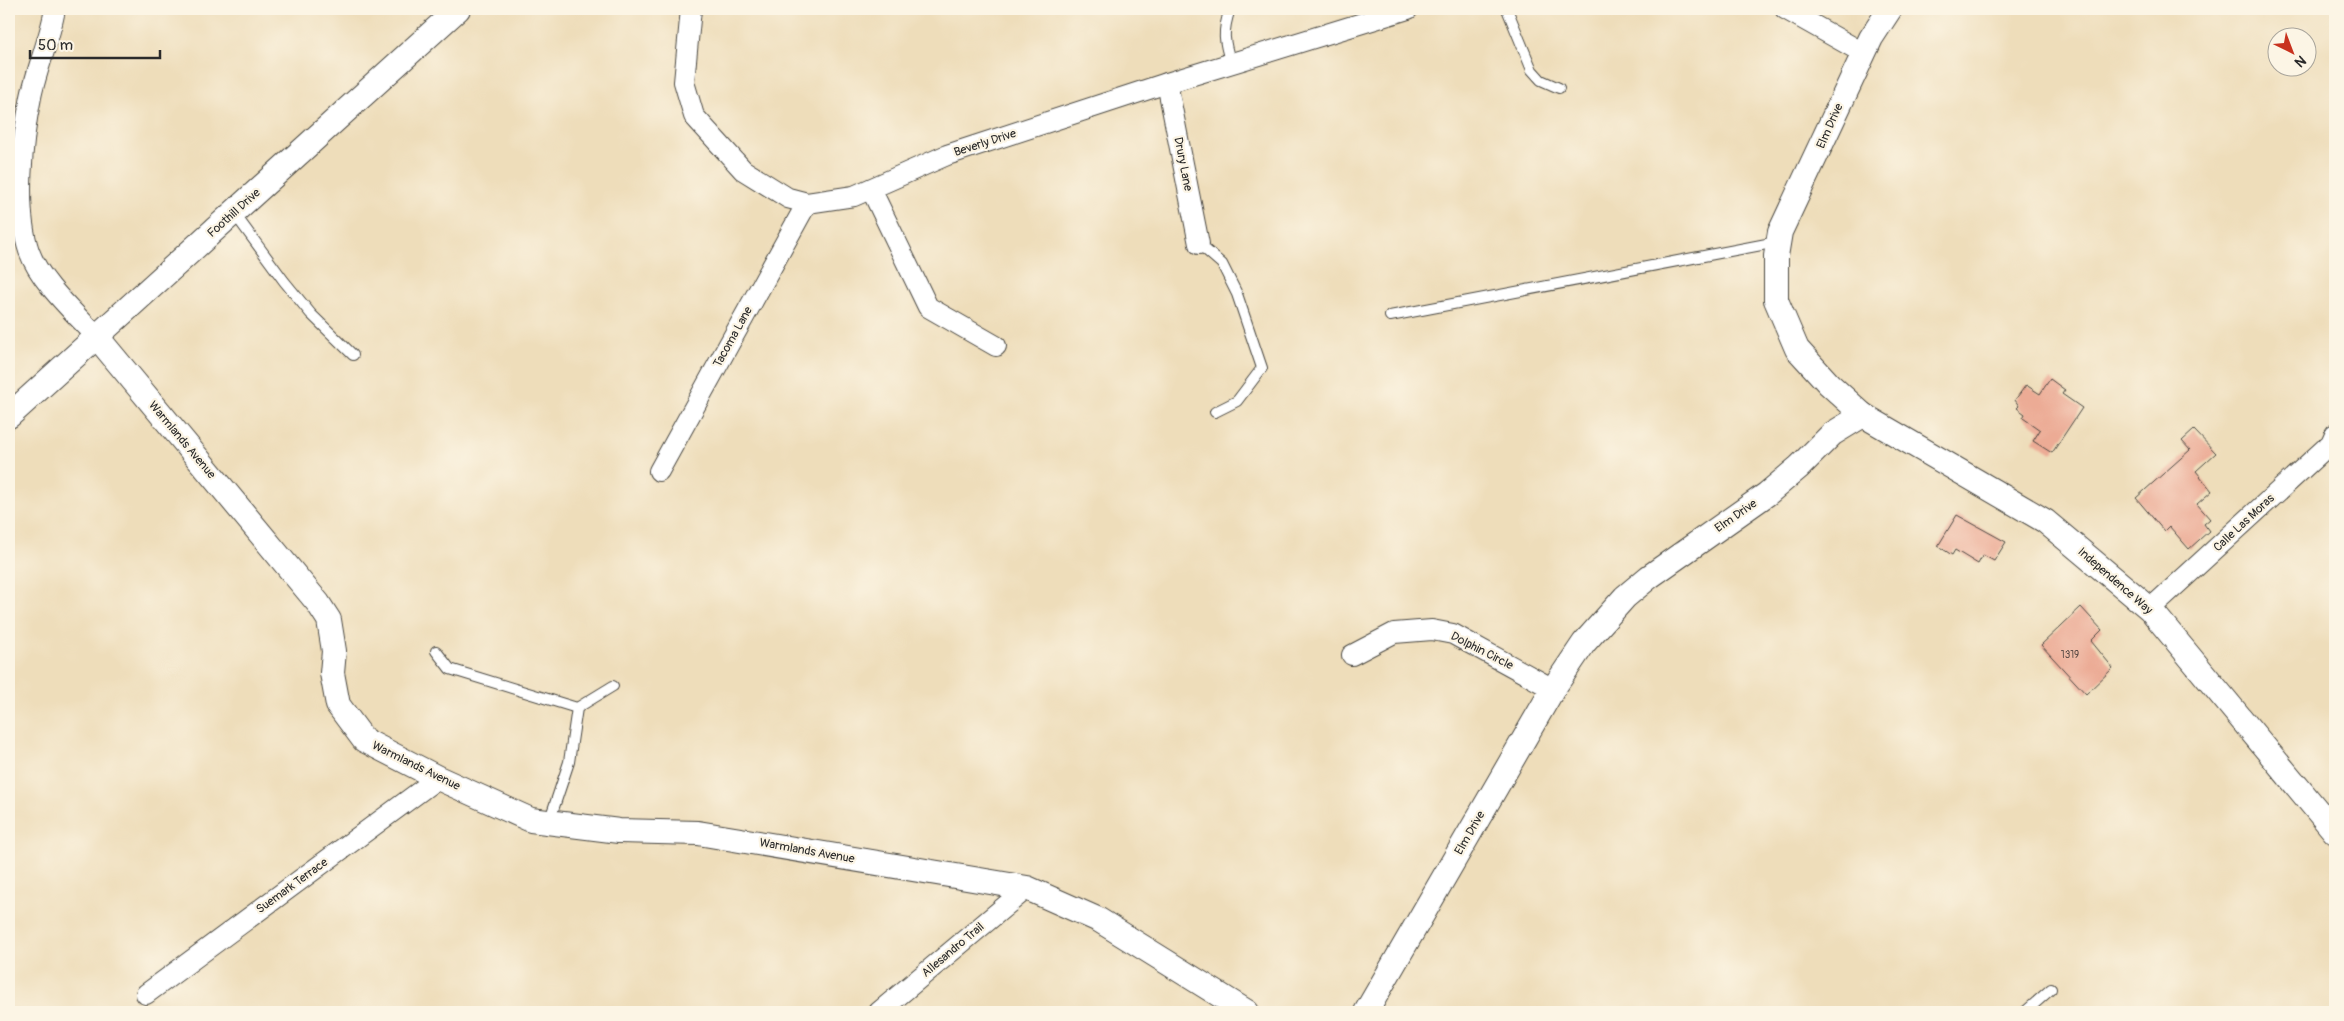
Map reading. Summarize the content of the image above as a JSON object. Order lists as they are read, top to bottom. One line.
{"streets":{"street":["Elm Drive","Beverly Drive","Drury Lane","Foothill Drive","Tacoma Lane","Warmlands Avenue","Calle Las Moras","Independence Way","Dolphin Circle","Suemark Terrace","Allesandro Trail"]},"crossings":[["Elm Drive","Independence Way"],["Elm Drive","Dolphin Circle"],["Beverly Drive","Drury Lane"],["Beverly Drive","Tacoma Lane"],["Foothill Drive","Warmlands Avenue"],["Warmlands Avenue","Suemark Terrace"],["Warmlands Avenue","Allesandro Trail"],["Calle Las Moras","Independence Way"]],"house_numbers":["1319"],"scale_bar":"50 m","north":"bottom right"}
